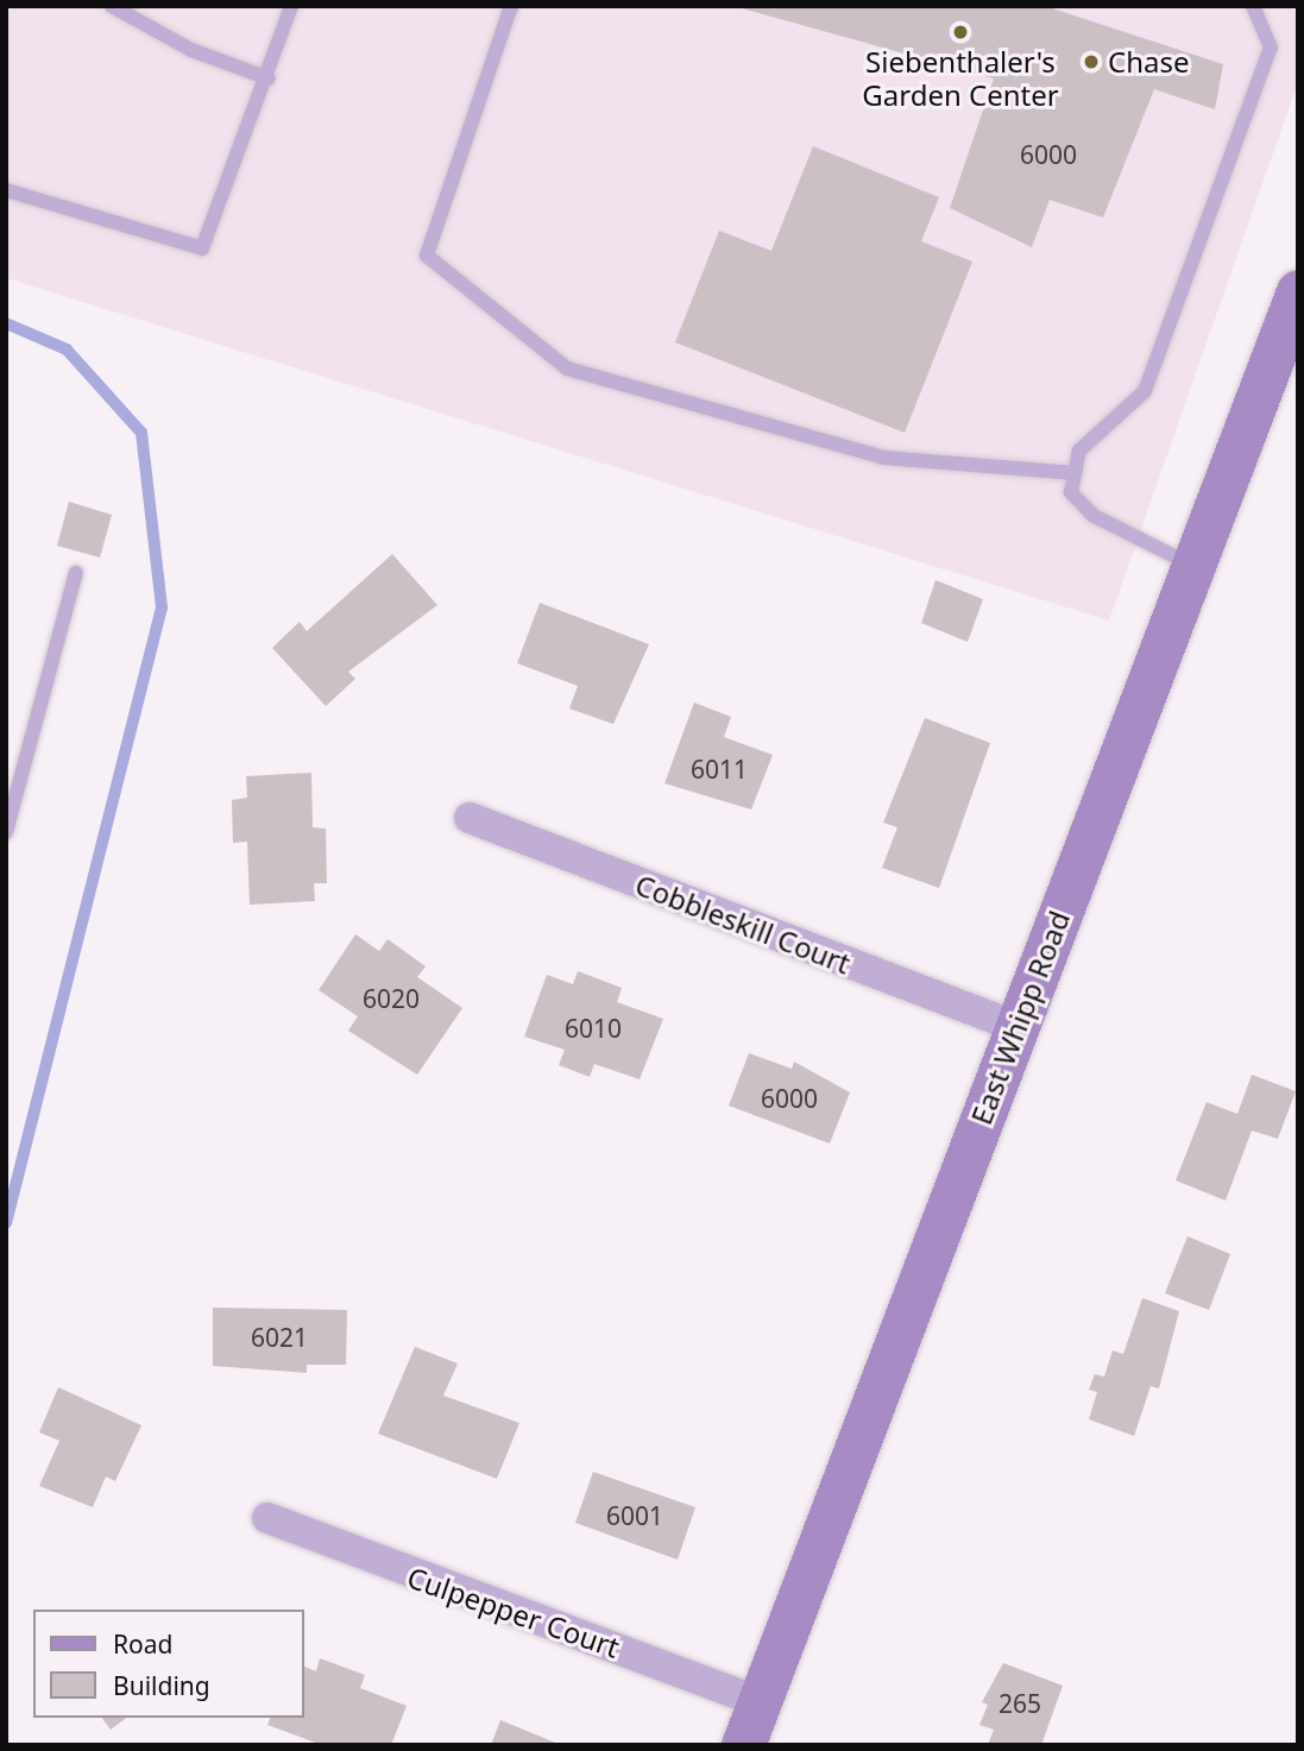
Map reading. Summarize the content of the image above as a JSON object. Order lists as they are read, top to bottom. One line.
{"streets":{"main road":["East Whipp Road"],"street":["Cobbleskill Court","Culpepper Court"]},"crossings":[["Cobbleskill Court","East Whipp Road"],["East Whipp Road","Culpepper Court"]],"places":["Siebenthaler's Garden Center","Chase"],"house_numbers":["6000","6011","6020","6010","6000","6021","6001","265"],"legend":["Road","Building"]}
